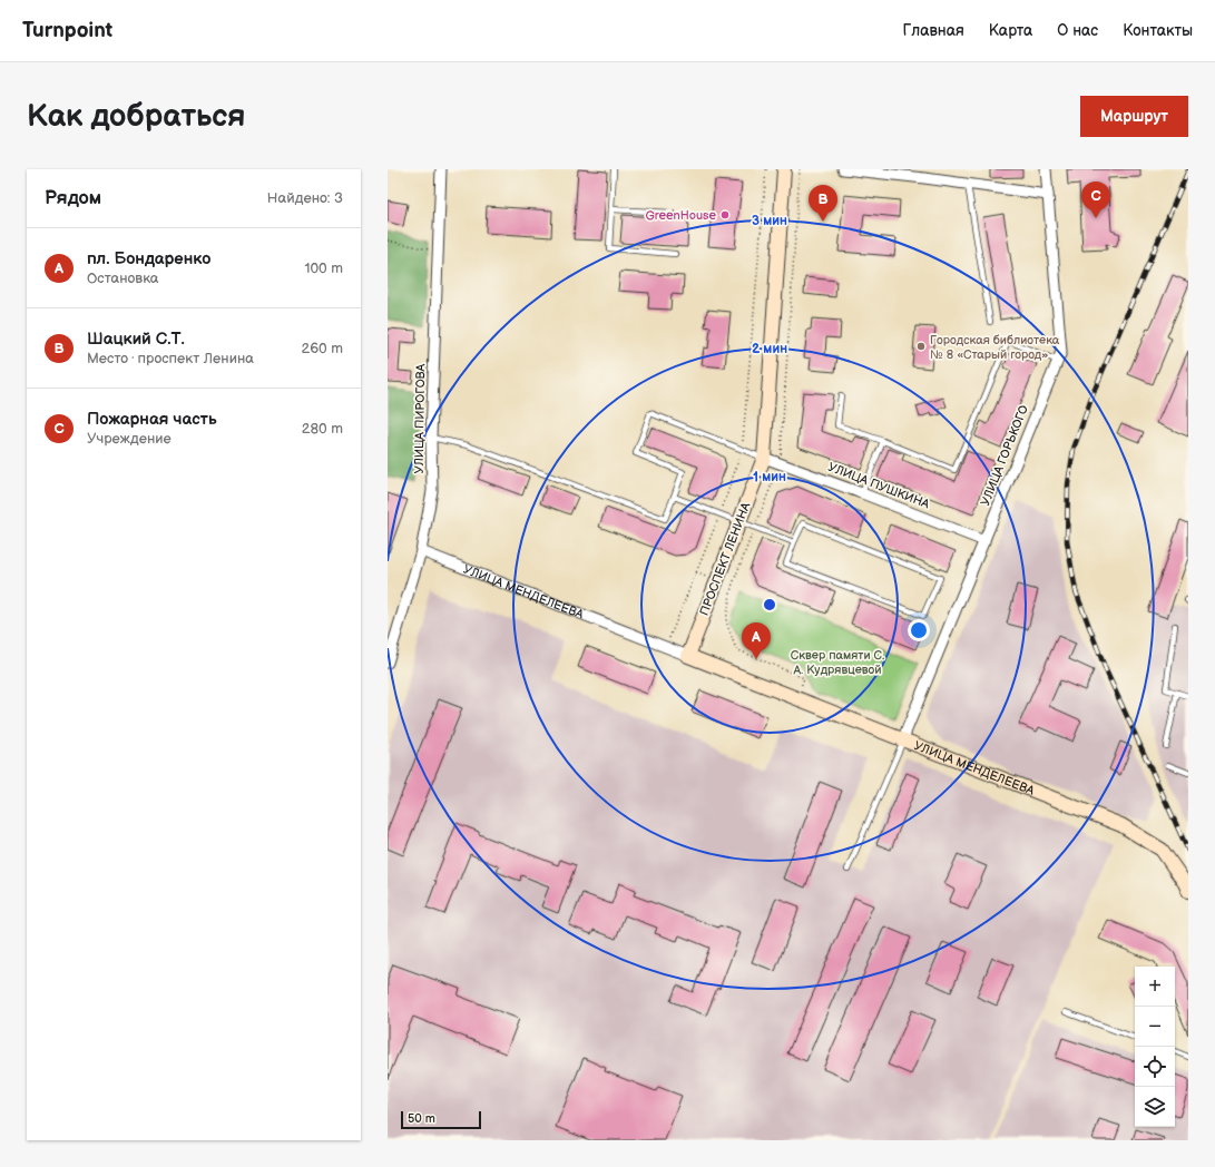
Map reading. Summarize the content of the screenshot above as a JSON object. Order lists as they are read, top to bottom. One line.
{"streets":{"main road":["ПРОСПЕКТ ЛЕНИНА","УЛИЦА МЕНДЕЛЕЕВА"],"street":["УЛИЦА ПИРОГОВА","УЛИЦА ГОРЬКОГО","УЛИЦА ПУШКИНА"]},"crossings":[["УЛИЦА ПИРОГОВА","УЛИЦА МЕНДЕЛЕЕВА"],["УЛИЦА ГОРЬКОГО","УЛИЦА ПУШКИНА"],["УЛИЦА ГОРЬКОГО","УЛИЦА МЕНДЕЛЕЕВА"],["УЛИЦА ПУШКИНА","ПРОСПЕКТ ЛЕНИНА"],["ПРОСПЕКТ ЛЕНИНА","УЛИЦА МЕНДЕЛЕЕВА"]],"parks":["Сквер памяти С. А. Кудрявцевой"],"places":["GreenHouse","Городская библиотека № 8 «Старый город»"],"scale_bar":"50 m","page":{"header":"Turnpoint","nav":["Главная","Карта","О нас","Контакты"],"buttons":"Маршрут","title":"Как добраться","heading":["Рядом","Найдено: 3"],"pins":["C","B","A"],"list":[{"mark":"A","name":"пл. Бондаренко","note":"Остановка","value":"100 m"},{"mark":"B","name":"Шацкий С.Т.","note":"Место · проспект Ленина","value":"260 m"},{"mark":"C","name":"Пожарная часть","note":"Учреждение","value":"280 m"}],"map_buttons":["+","−"],"scale":"50 m"},"rings":["3 мин","2 мин","1 мин"]}
